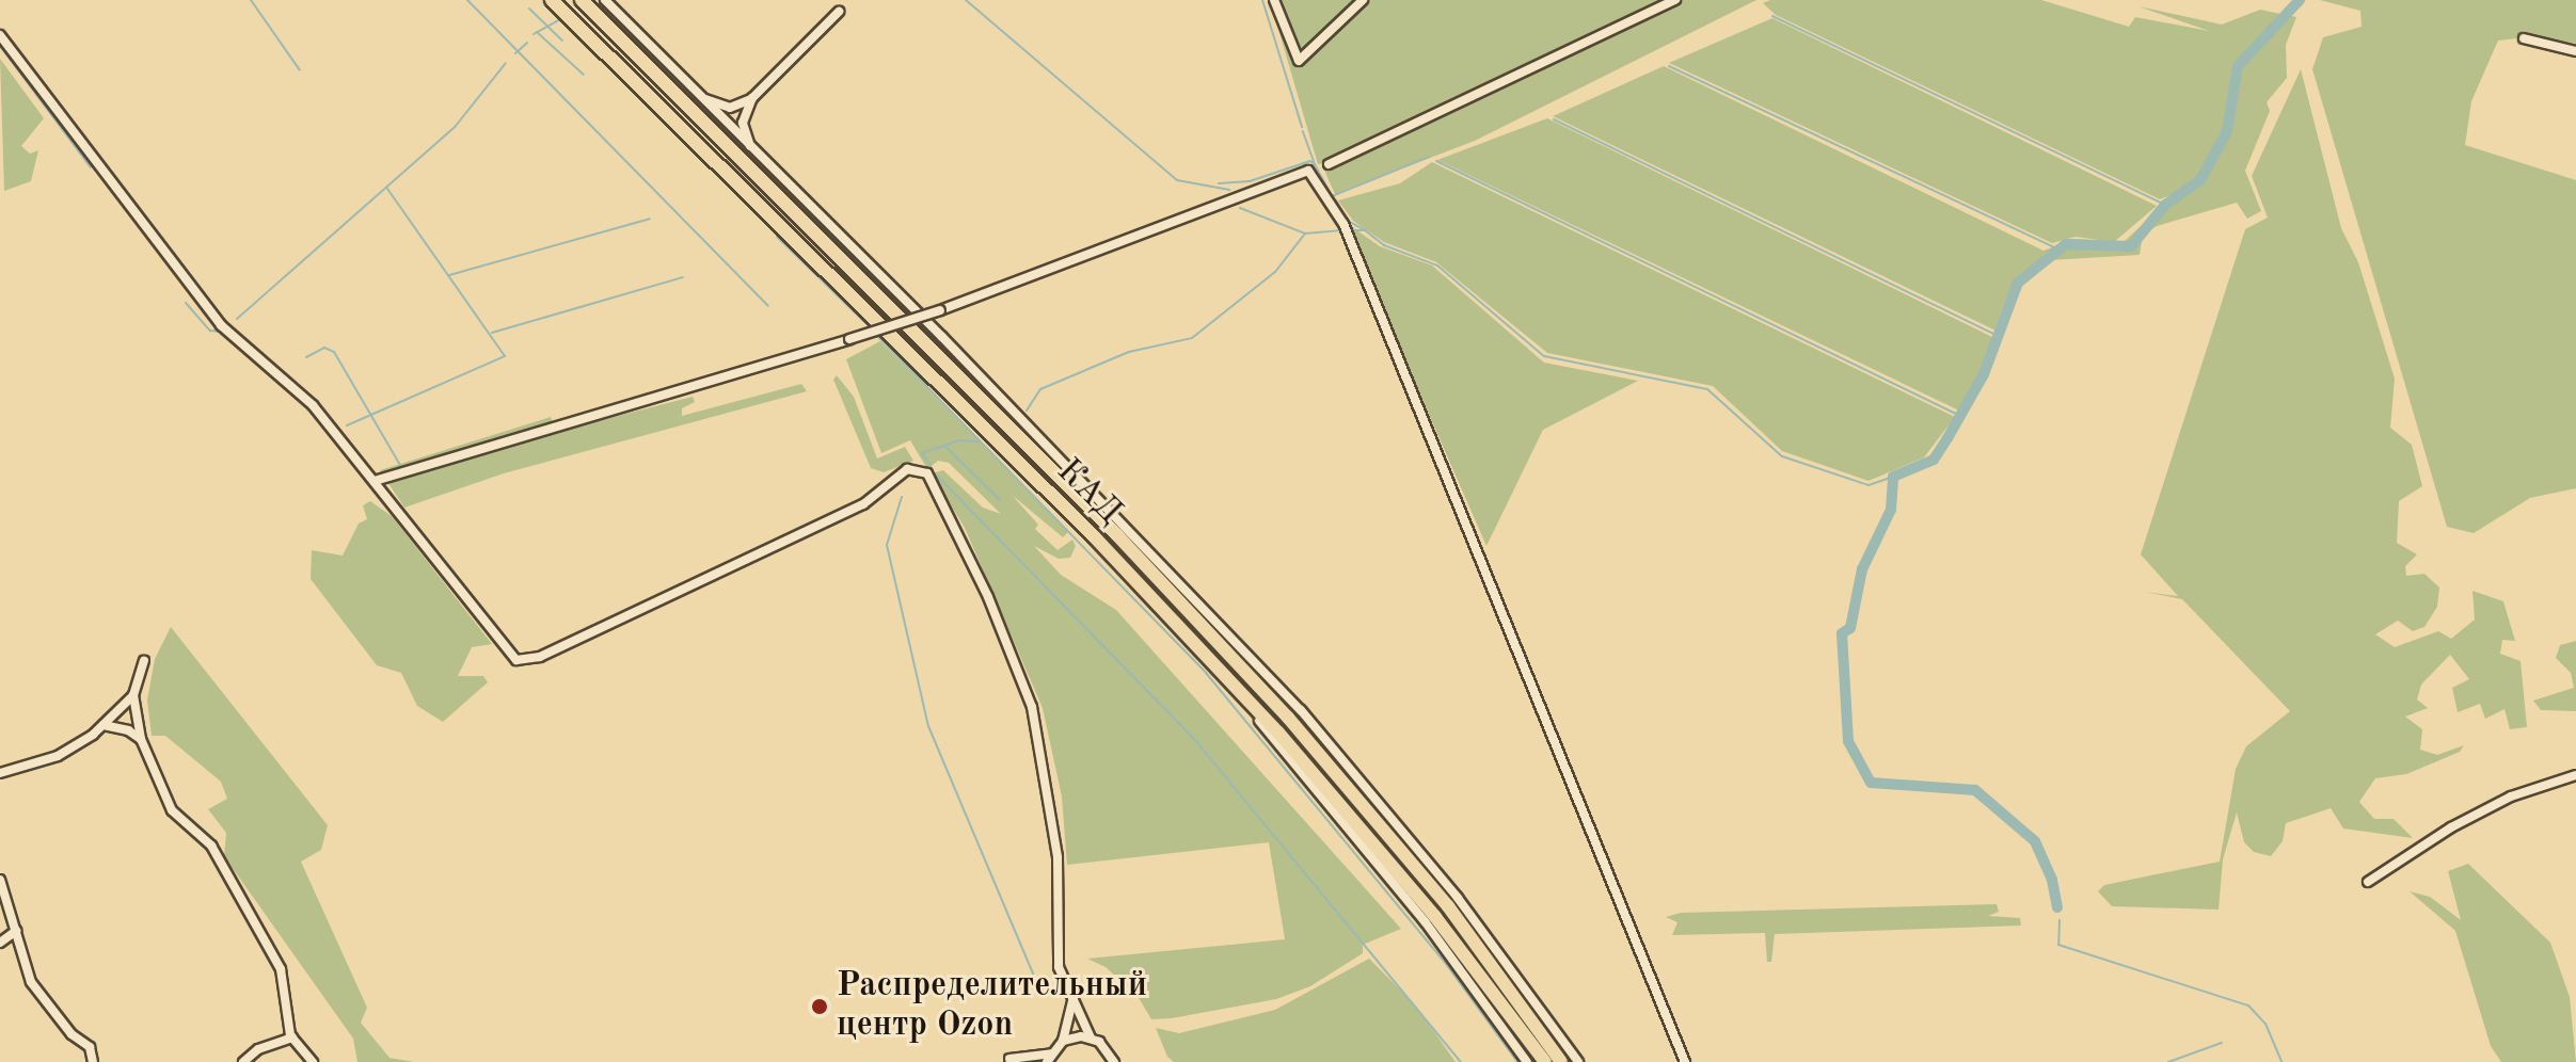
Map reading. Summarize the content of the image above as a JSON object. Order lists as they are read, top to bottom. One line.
{"streets":{"highway":["КАД"]},"places":["Распределительный центр Ozon"]}
